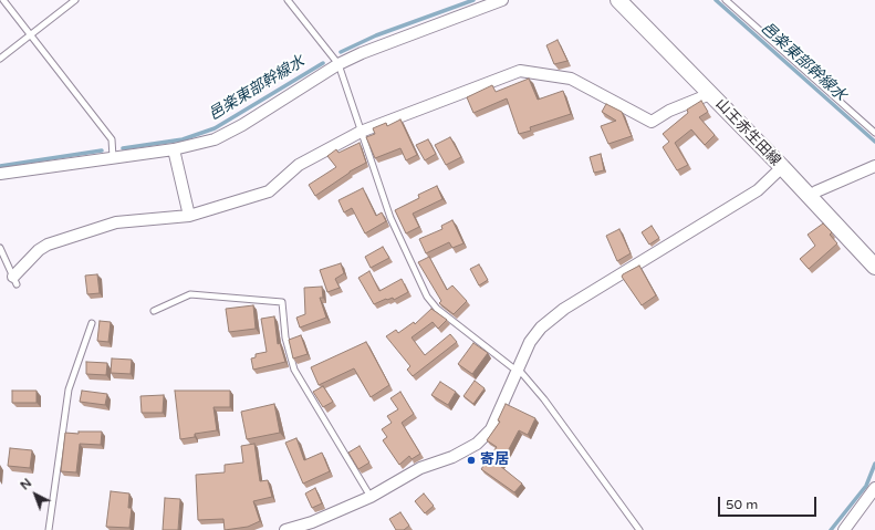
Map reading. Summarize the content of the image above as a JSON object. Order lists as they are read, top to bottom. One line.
{"streets":{"main road":["山王赤生田線"]},"water":["邑楽東部幹線水"],"places":["寄居"],"scale_bar":"50 m","north":"top left"}
